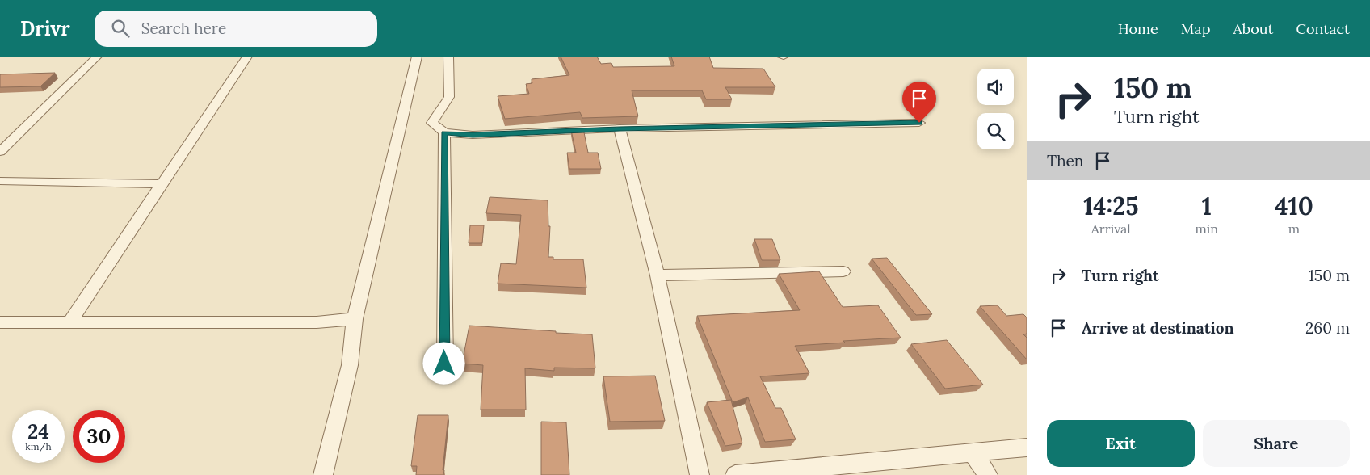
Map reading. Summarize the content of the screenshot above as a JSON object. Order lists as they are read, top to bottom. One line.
{"page":{"header":"Drivr","search":"Search here","nav":["Home","Map","About","Contact"],"turn":["150 m","Turn right"],"then":"Then","eta":["14:25","Arrival","1","min","410","m"],"list":[{"name":"Turn right","value":"150 m"},{"name":"Arrive at destination","value":"260 m"}],"speed":"24 km/h","limit":"30","buttons":["Exit","Share"]}}
